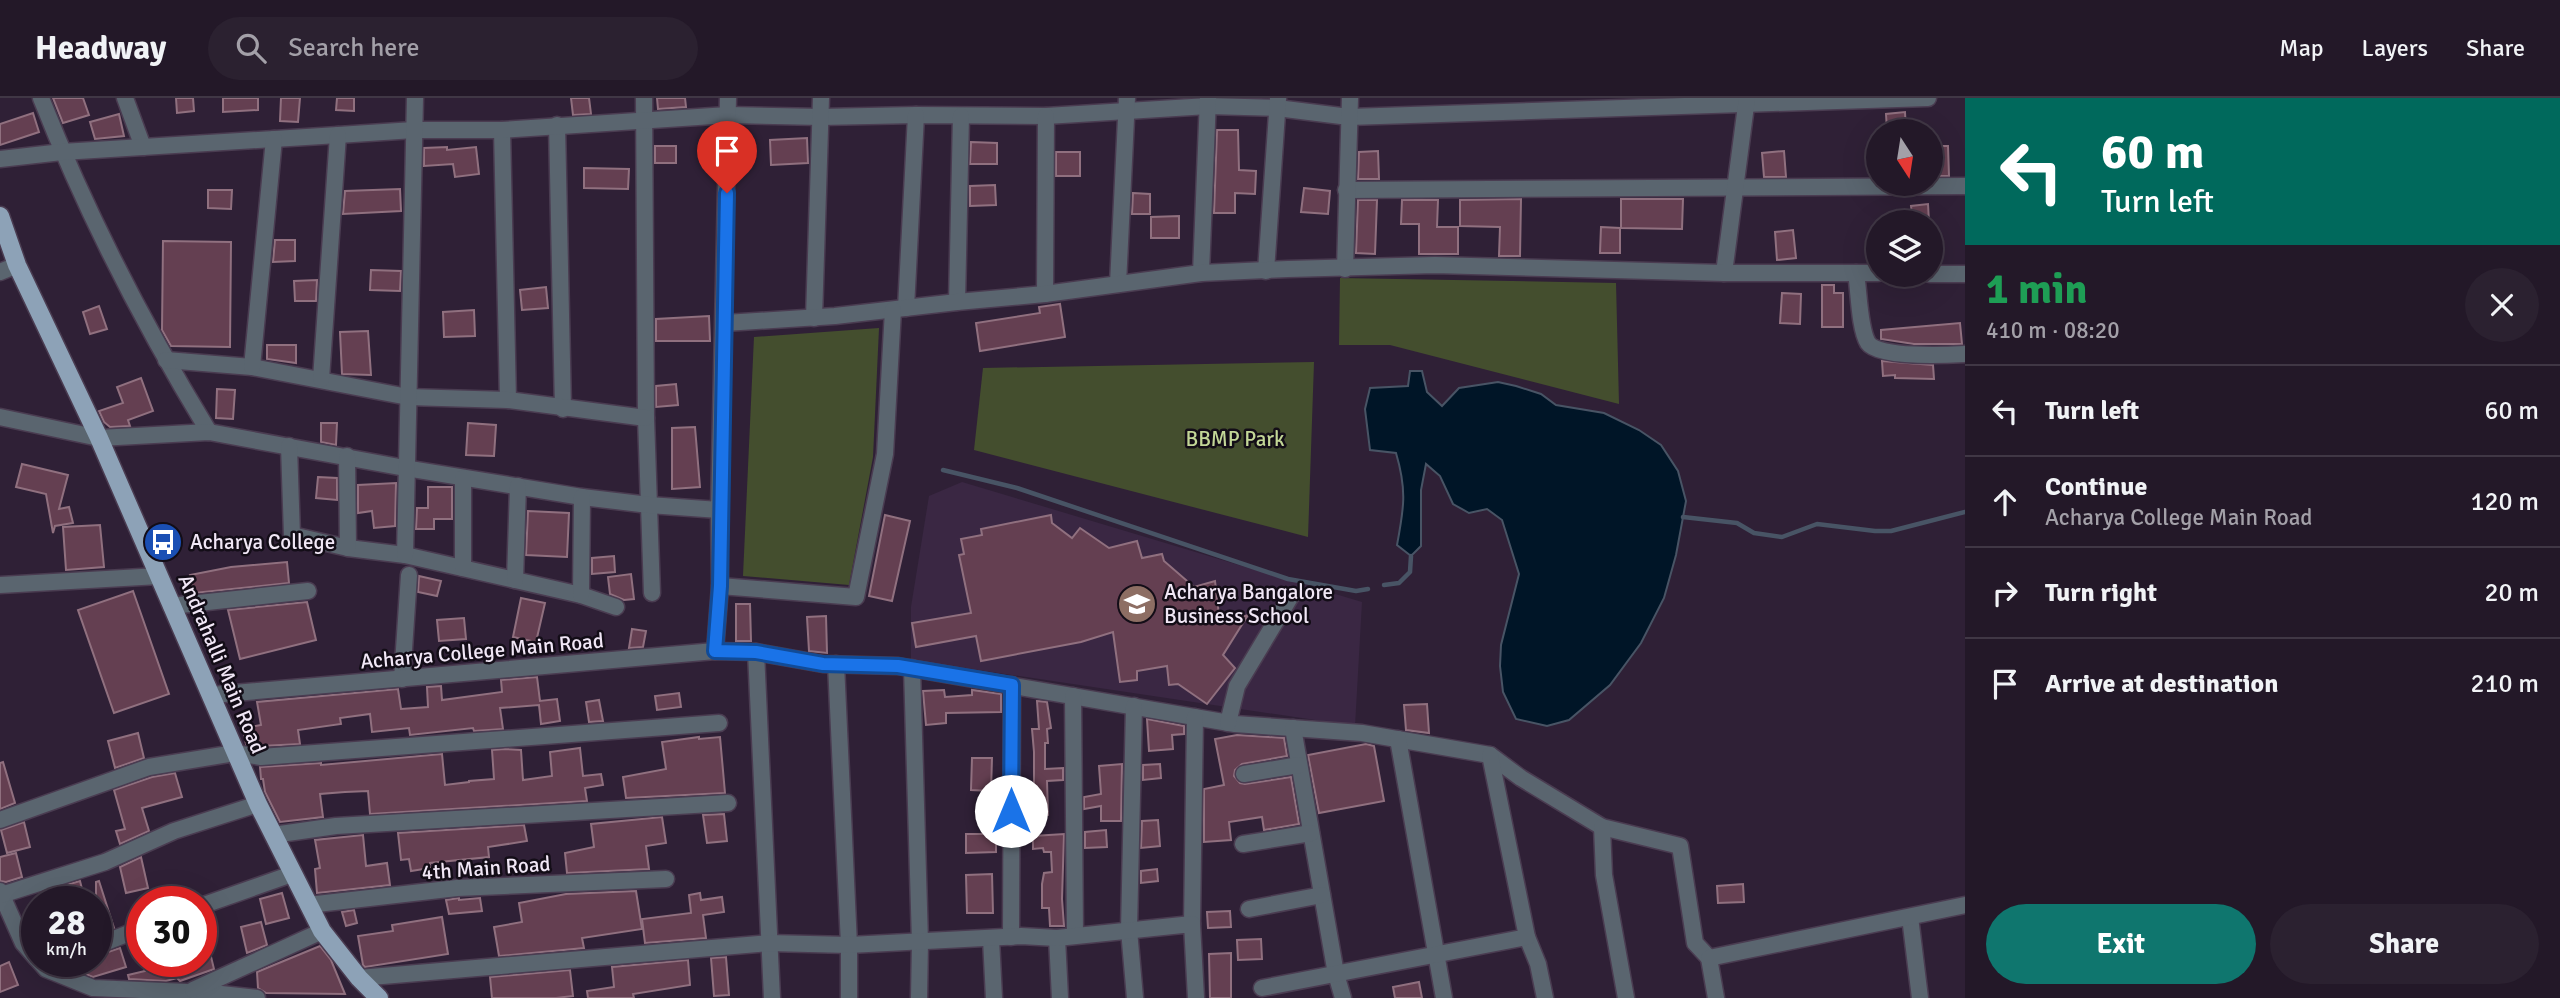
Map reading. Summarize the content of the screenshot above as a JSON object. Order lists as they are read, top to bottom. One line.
{"streets":{"main road":["Andrahalli Main Road"],"street":["Acharya College Main Road","4th Main Road"]},"crossings":[["Acharya College Main Road","Andrahalli Main Road"],["Andrahalli Main Road","4th Main Road"]],"parks":["BBMP Park"],"places":{"bus stop":["Acharya College"],"school or university":["Acharya Bangalore Business School"]},"north":"bottom","page":{"header":"Headway","search":"Search here","nav":["Map","Layers","Share"],"turn":["60 m","Turn left"],"heading":["1 min","410 m · 08:20"],"list":[{"name":"Turn left","value":"60 m"},{"name":"Continue","note":"Acharya College Main Road","value":"120 m"},{"name":"Turn right","value":"20 m"},{"name":"Arrive at destination","value":"210 m"}],"speed":"28 km/h","limit":"30","buttons":["Exit","Share"]}}
